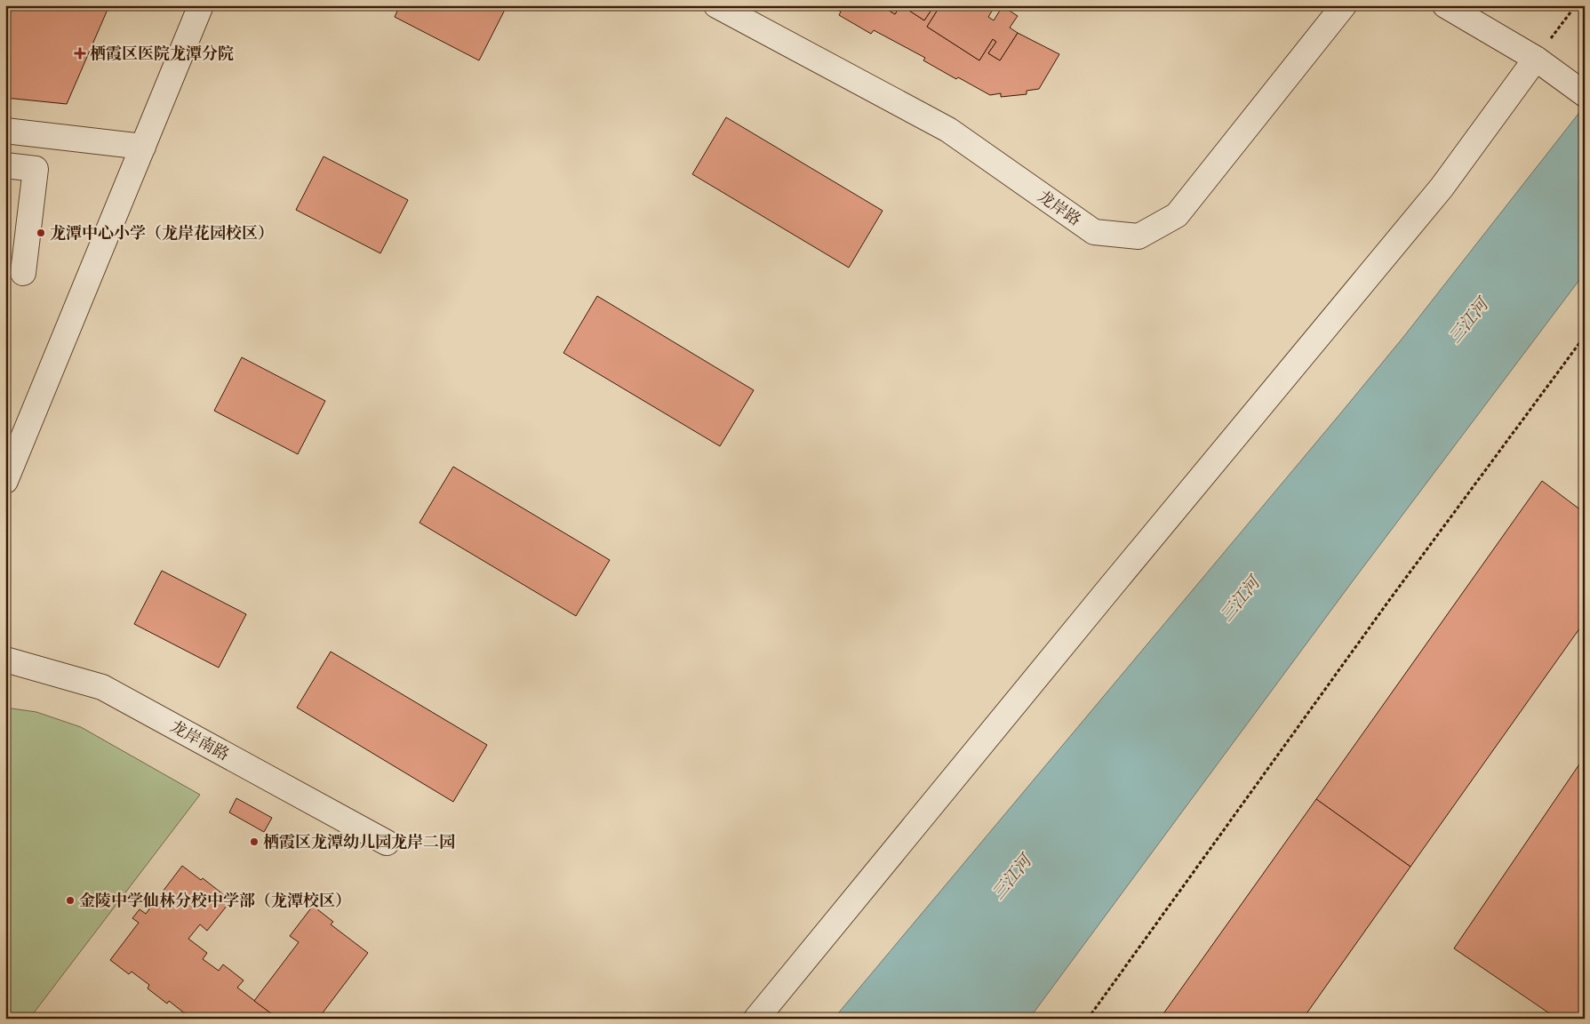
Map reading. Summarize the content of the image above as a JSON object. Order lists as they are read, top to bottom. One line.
{"streets":{"street":["龙岸路","龙岸南路"]},"water":["三江河"],"places":{"health":["栖霞区医院龙潭分院"],"other":["龙潭中心小学（龙岸花园校区）","栖霞区龙潭幼儿园龙岸二园","金陵中学仙林分校中学部（龙潭校区）"]}}
